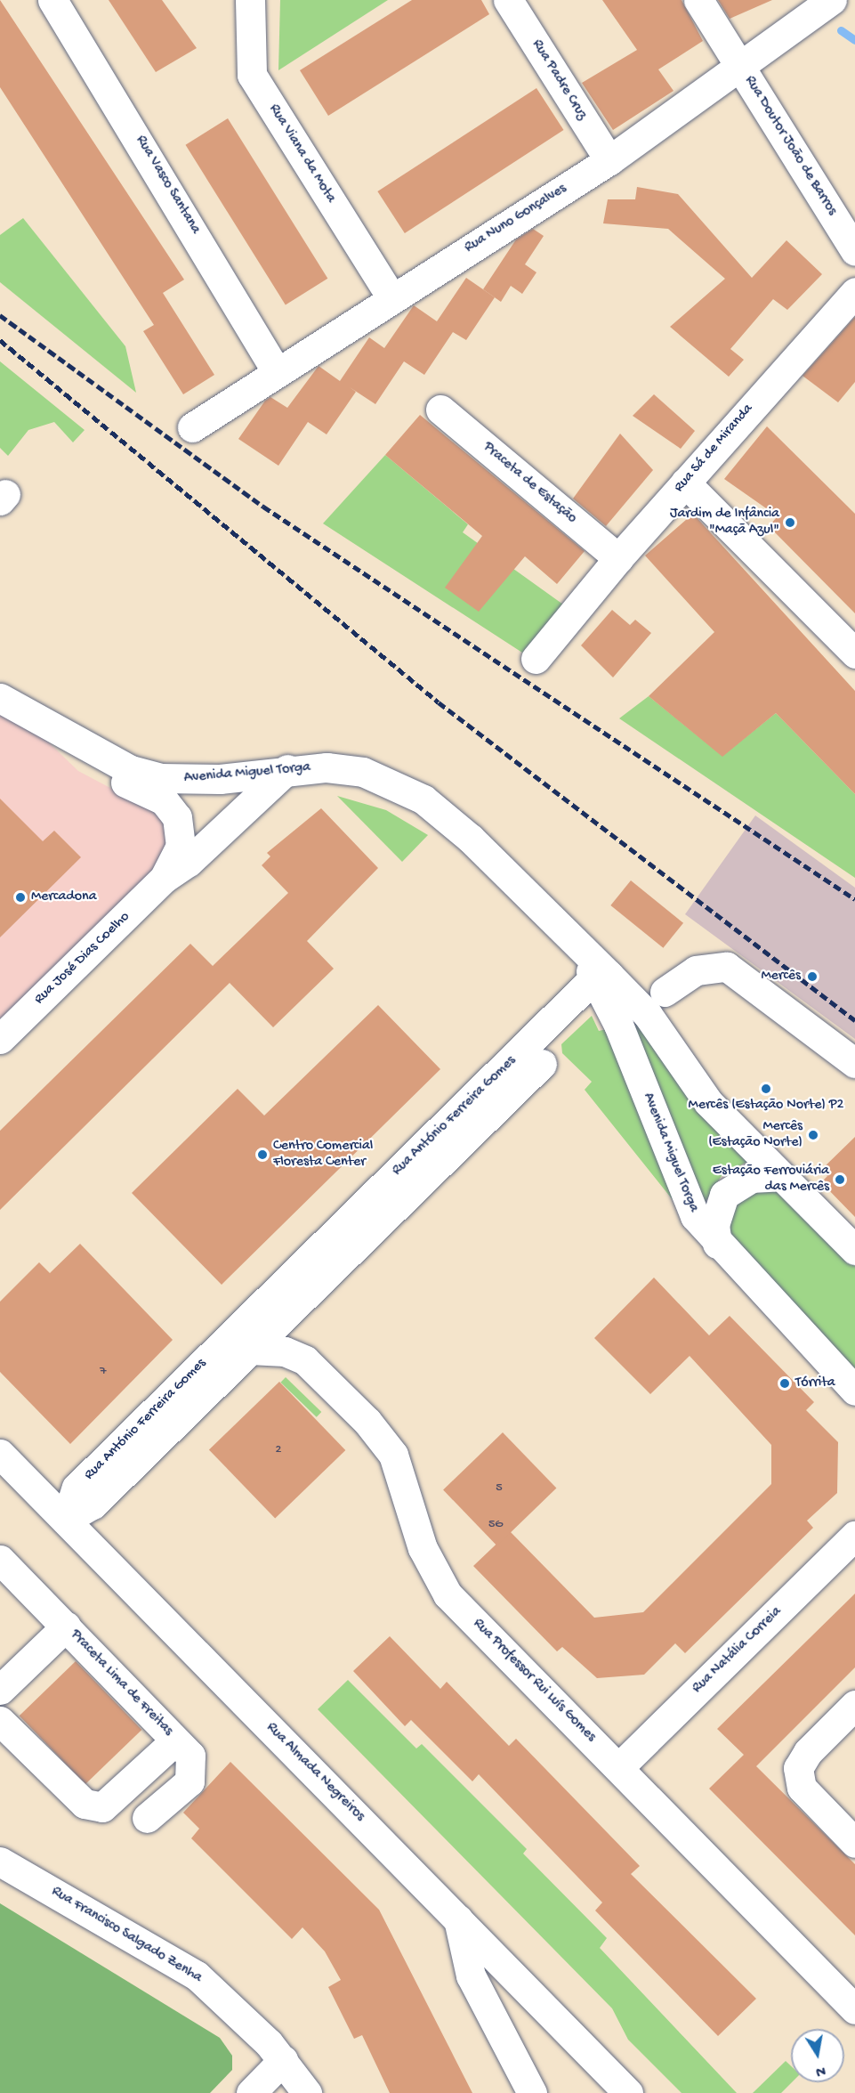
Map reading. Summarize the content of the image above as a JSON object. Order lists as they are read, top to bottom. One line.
{"streets":{"street":["Rua Padre Cruz","Rua Doutor João de Barros","Rua Viana da Mota","Rua Vasco Santana","Rua Nuno Gonçalves","Rua Sá de Miranda","Praceta de Estação","Avenida Miguel Torga","Rua José Dias Coelho","Rua António Ferreira Gomes","Rua Natália Correia","Rua Professor Rui Luís Gomes","Praceta Lima de Freitas","Rua Almada Negreiros","Rua Francisco Salgado Zenha"]},"crossings":[["Rua Padre Cruz","Rua Nuno Gonçalves"],["Rua Doutor João de Barros","Rua Nuno Gonçalves"],["Rua Viana da Mota","Rua Nuno Gonçalves"],["Rua Vasco Santana","Rua Nuno Gonçalves"],["Rua Sá de Miranda","Praceta de Estação"],["Avenida Miguel Torga","Rua José Dias Coelho"],["Avenida Miguel Torga","Rua António Ferreira Gomes"],["Rua António Ferreira Gomes","Rua Professor Rui Luís Gomes"],["Rua António Ferreira Gomes","Rua Almada Negreiros"],["Rua Natália Correia","Rua Professor Rui Luís Gomes"]],"places":["Jardim de Infância \"Maçã Azul\"","Mercadona","Mercês","Mercês (Estação Norte) P2","Mercês (Estação Norte)","Centro Comercial Floresta Center","Estação Ferroviária das Mercês","Tórrita"],"house_numbers":["7","2","5","5G"],"north":"bottom"}
